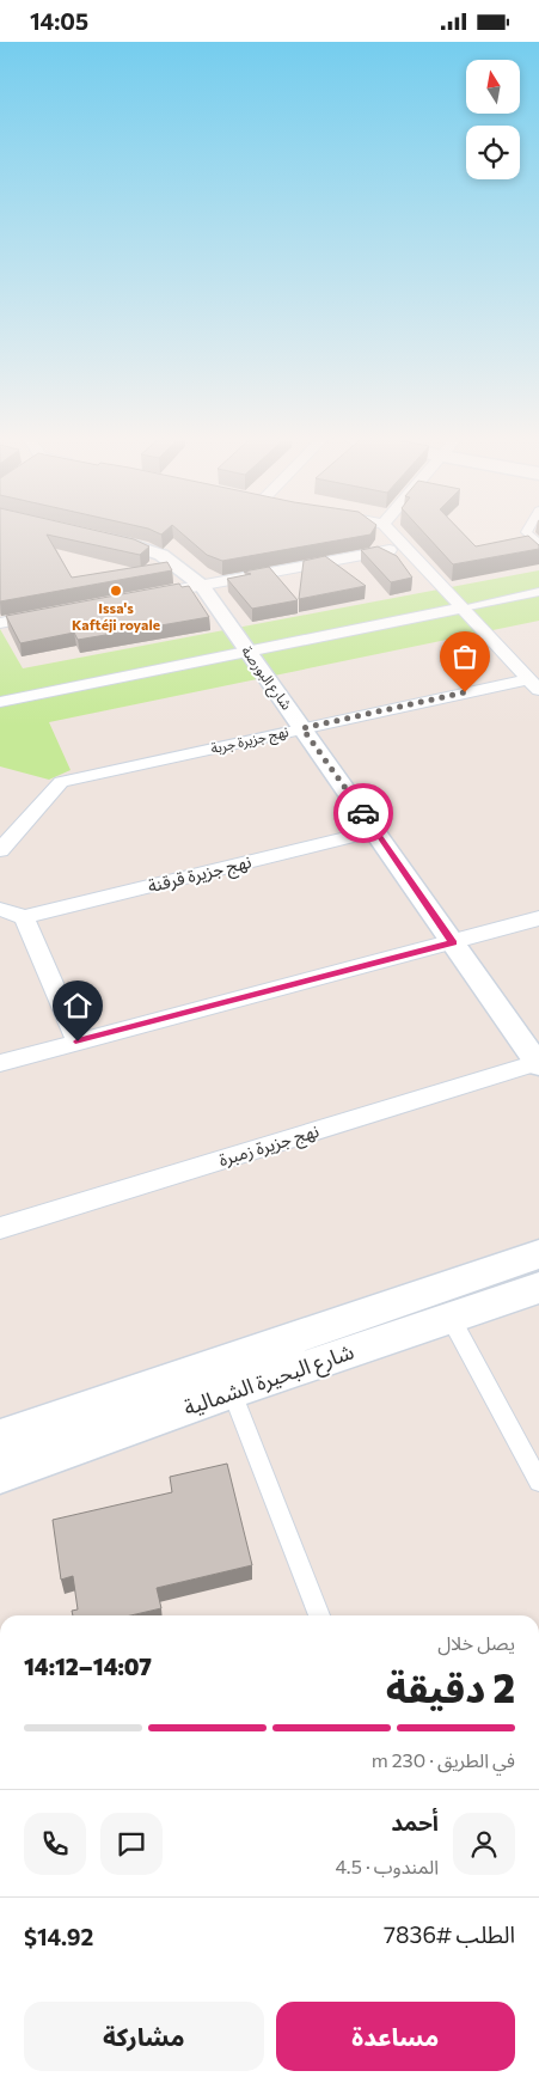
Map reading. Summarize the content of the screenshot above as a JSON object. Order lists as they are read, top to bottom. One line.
{"streets":{"main road":["شارع البحيرة الشمالية"],"street":["شارع البورصة","نهج جزيرة جربة","نهج جزيرة قرقنة","نهج جزيرة زمبرة"]},"crossings":[["شارع البورصة","نهج جزيرة جربة"],["شارع البورصة","نهج جزيرة قرقنة"],["شارع البورصة","نهج جزيرة زمبرة"]],"places":["Issa's Kaftéji royale"],"north":"top","page":{"status":"14:05","heading":["2 دقيقة","يصل خلال","14:07–14:12"],"panel":["أحمد","المندوب · 4.5","الطلب #7836","$14.92"],"bar":"في الطريق · 230 m","buttons":["مساعدة","مشاركة"]}}
